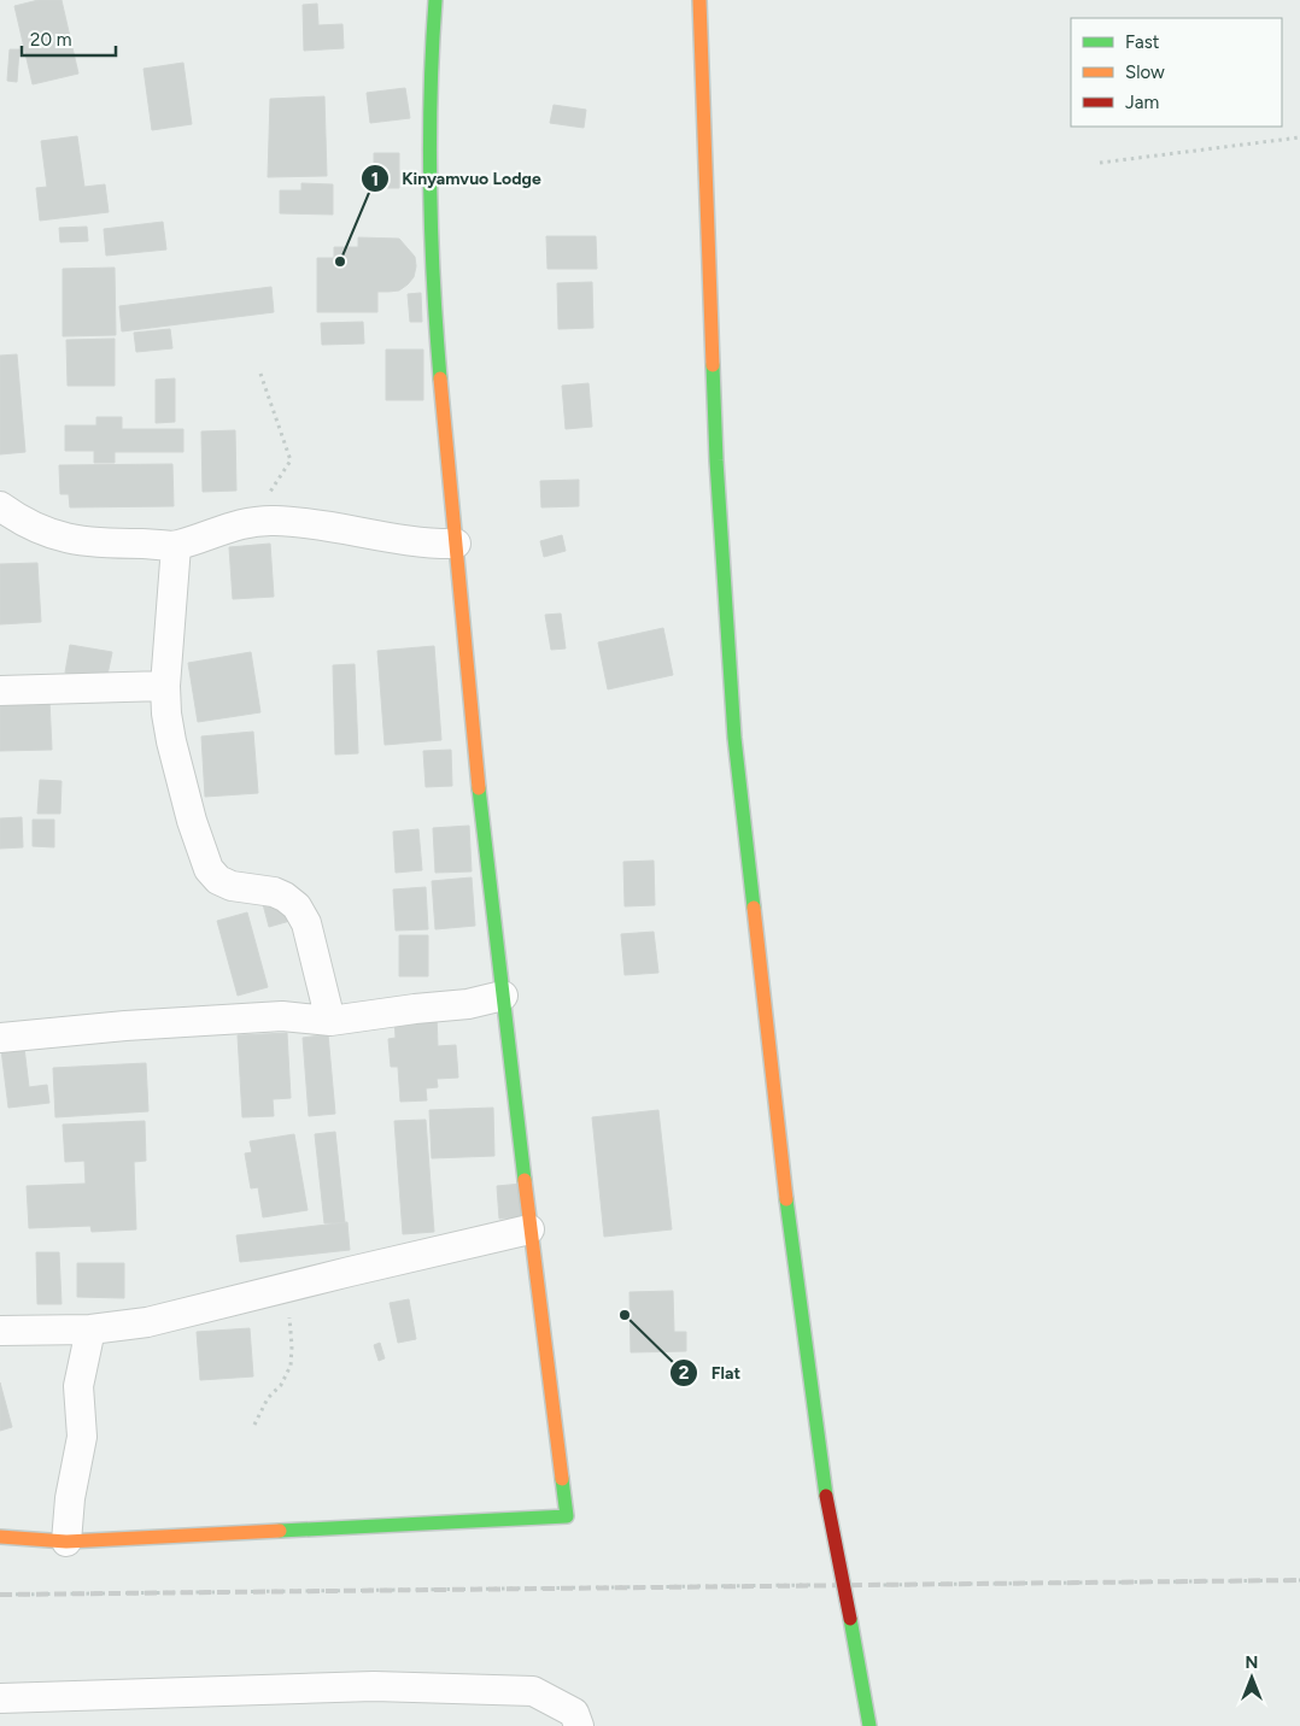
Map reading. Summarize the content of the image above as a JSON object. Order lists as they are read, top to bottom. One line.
{"places":["Kinyamvuo Lodge","Flat"],"legend":["Fast","Slow","Jam"],"scale_bar":"20 m","north":"top"}
